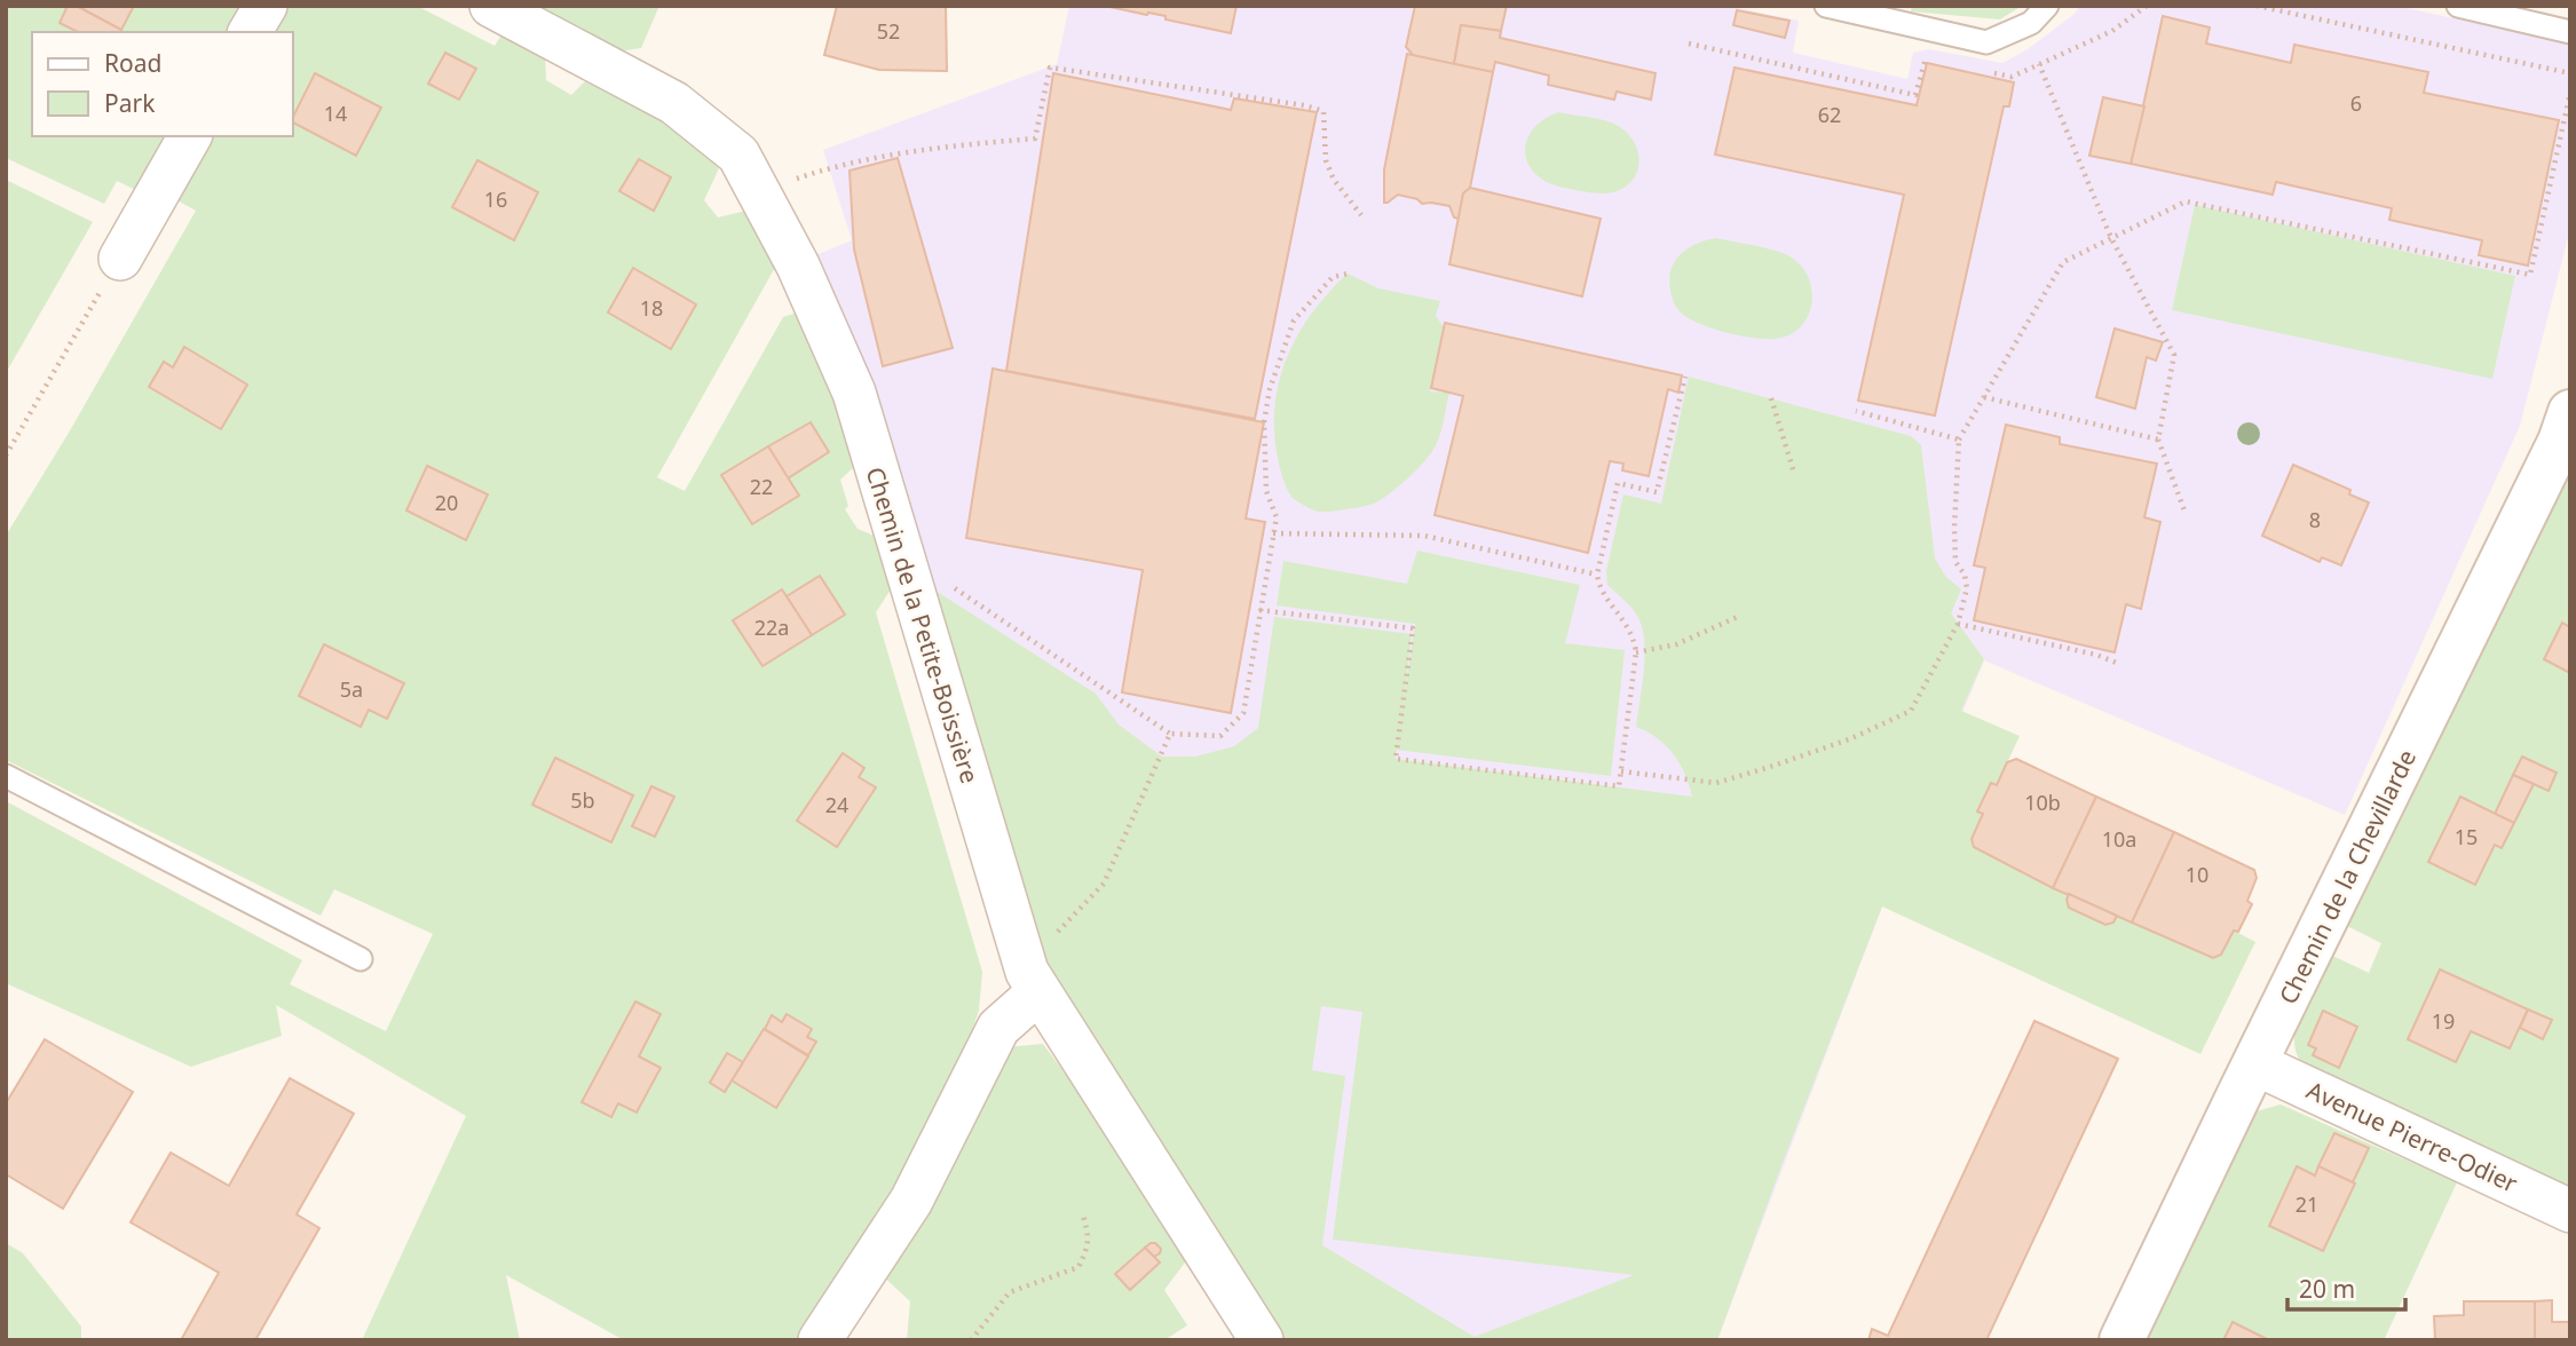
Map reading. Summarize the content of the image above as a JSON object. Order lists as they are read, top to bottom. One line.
{"streets":{"street":["Chemin de la Petite-Boissière","Chemin de la Chevillarde","Avenue Pierre-Odier"]},"crossings":[["Chemin de la Chevillarde","Avenue Pierre-Odier"]],"house_numbers":["52","6","14","62","16","18","22","20","8","22a","5a","5b","10b","24","15","10a","10","19","21"],"legend":["Road","Park"],"scale_bar":"20 m"}
